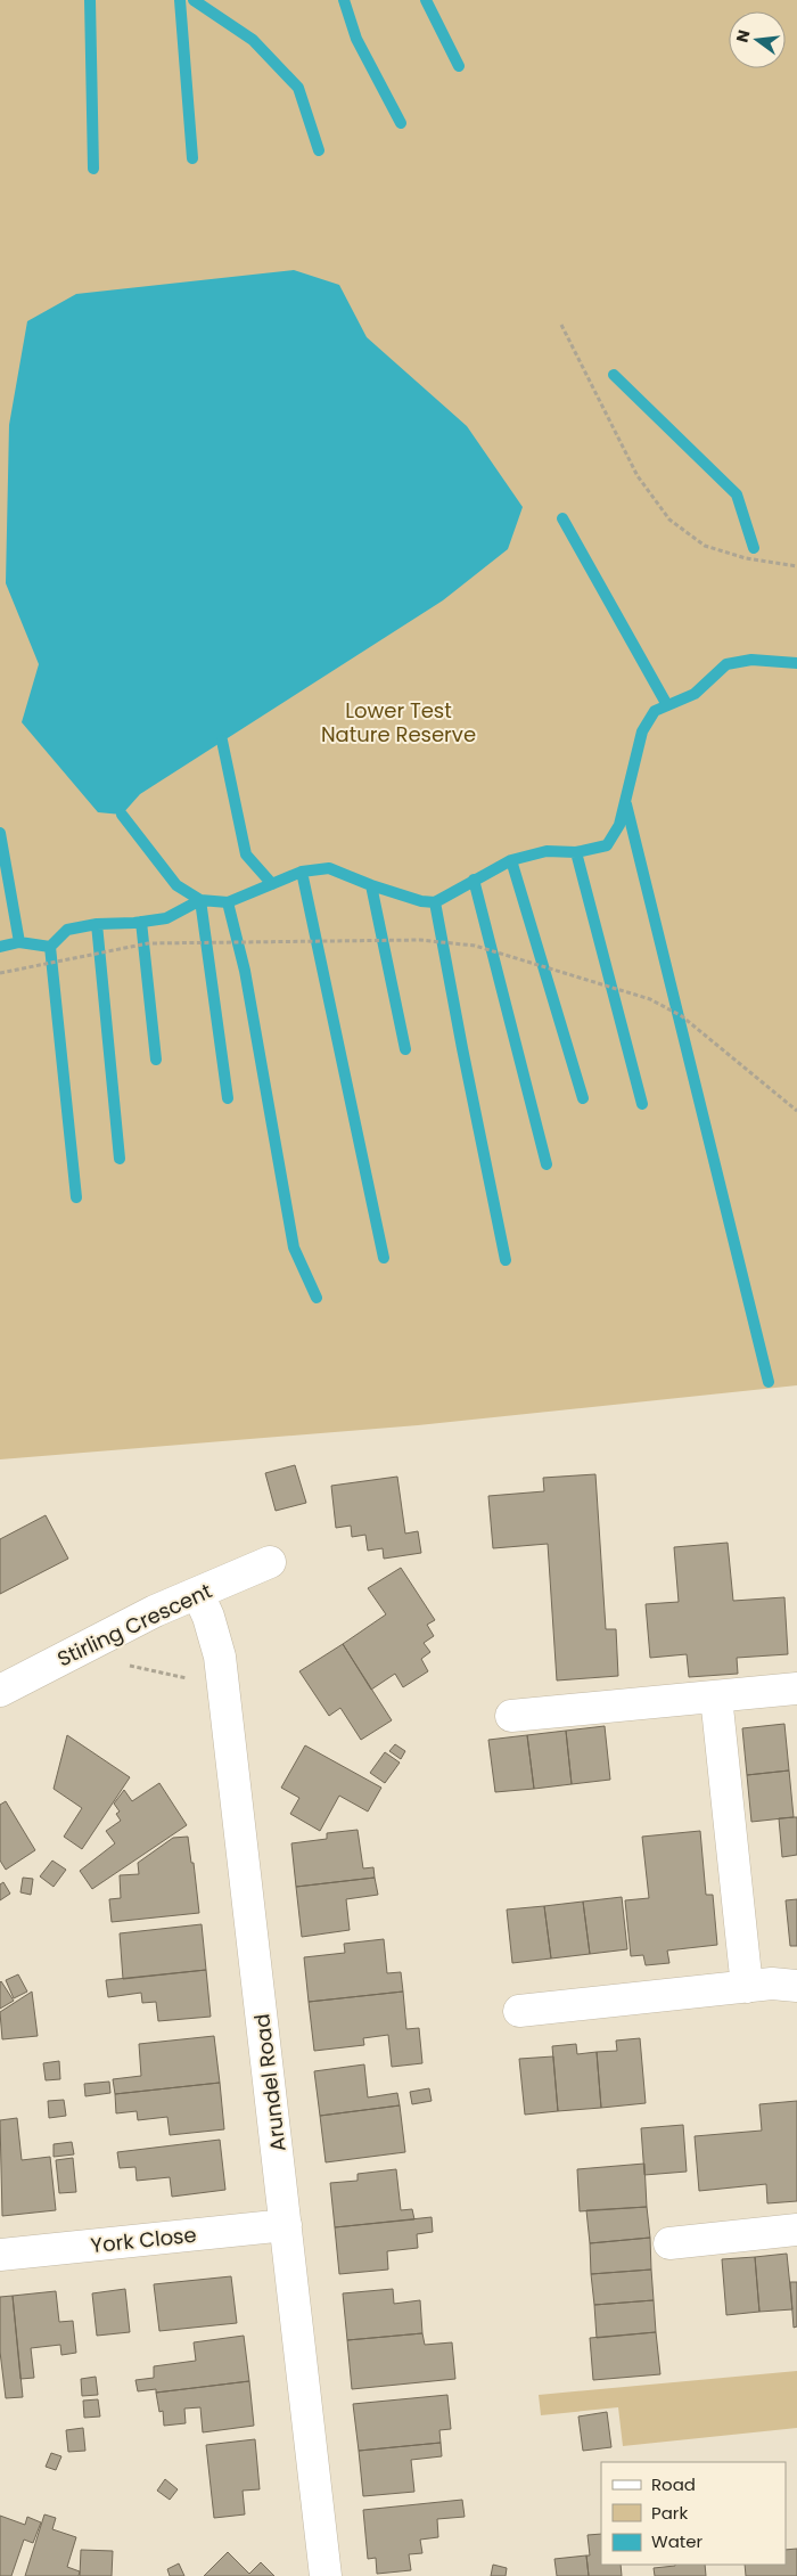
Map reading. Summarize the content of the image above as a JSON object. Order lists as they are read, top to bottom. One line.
{"streets":{"street":["Stirling Crescent","Arundel Road","York Close"]},"crossings":[["Stirling Crescent","Arundel Road"],["Arundel Road","York Close"]],"parks":["Lower Test Nature Reserve"],"legend":["Road","Park","Water"],"north":"left"}
